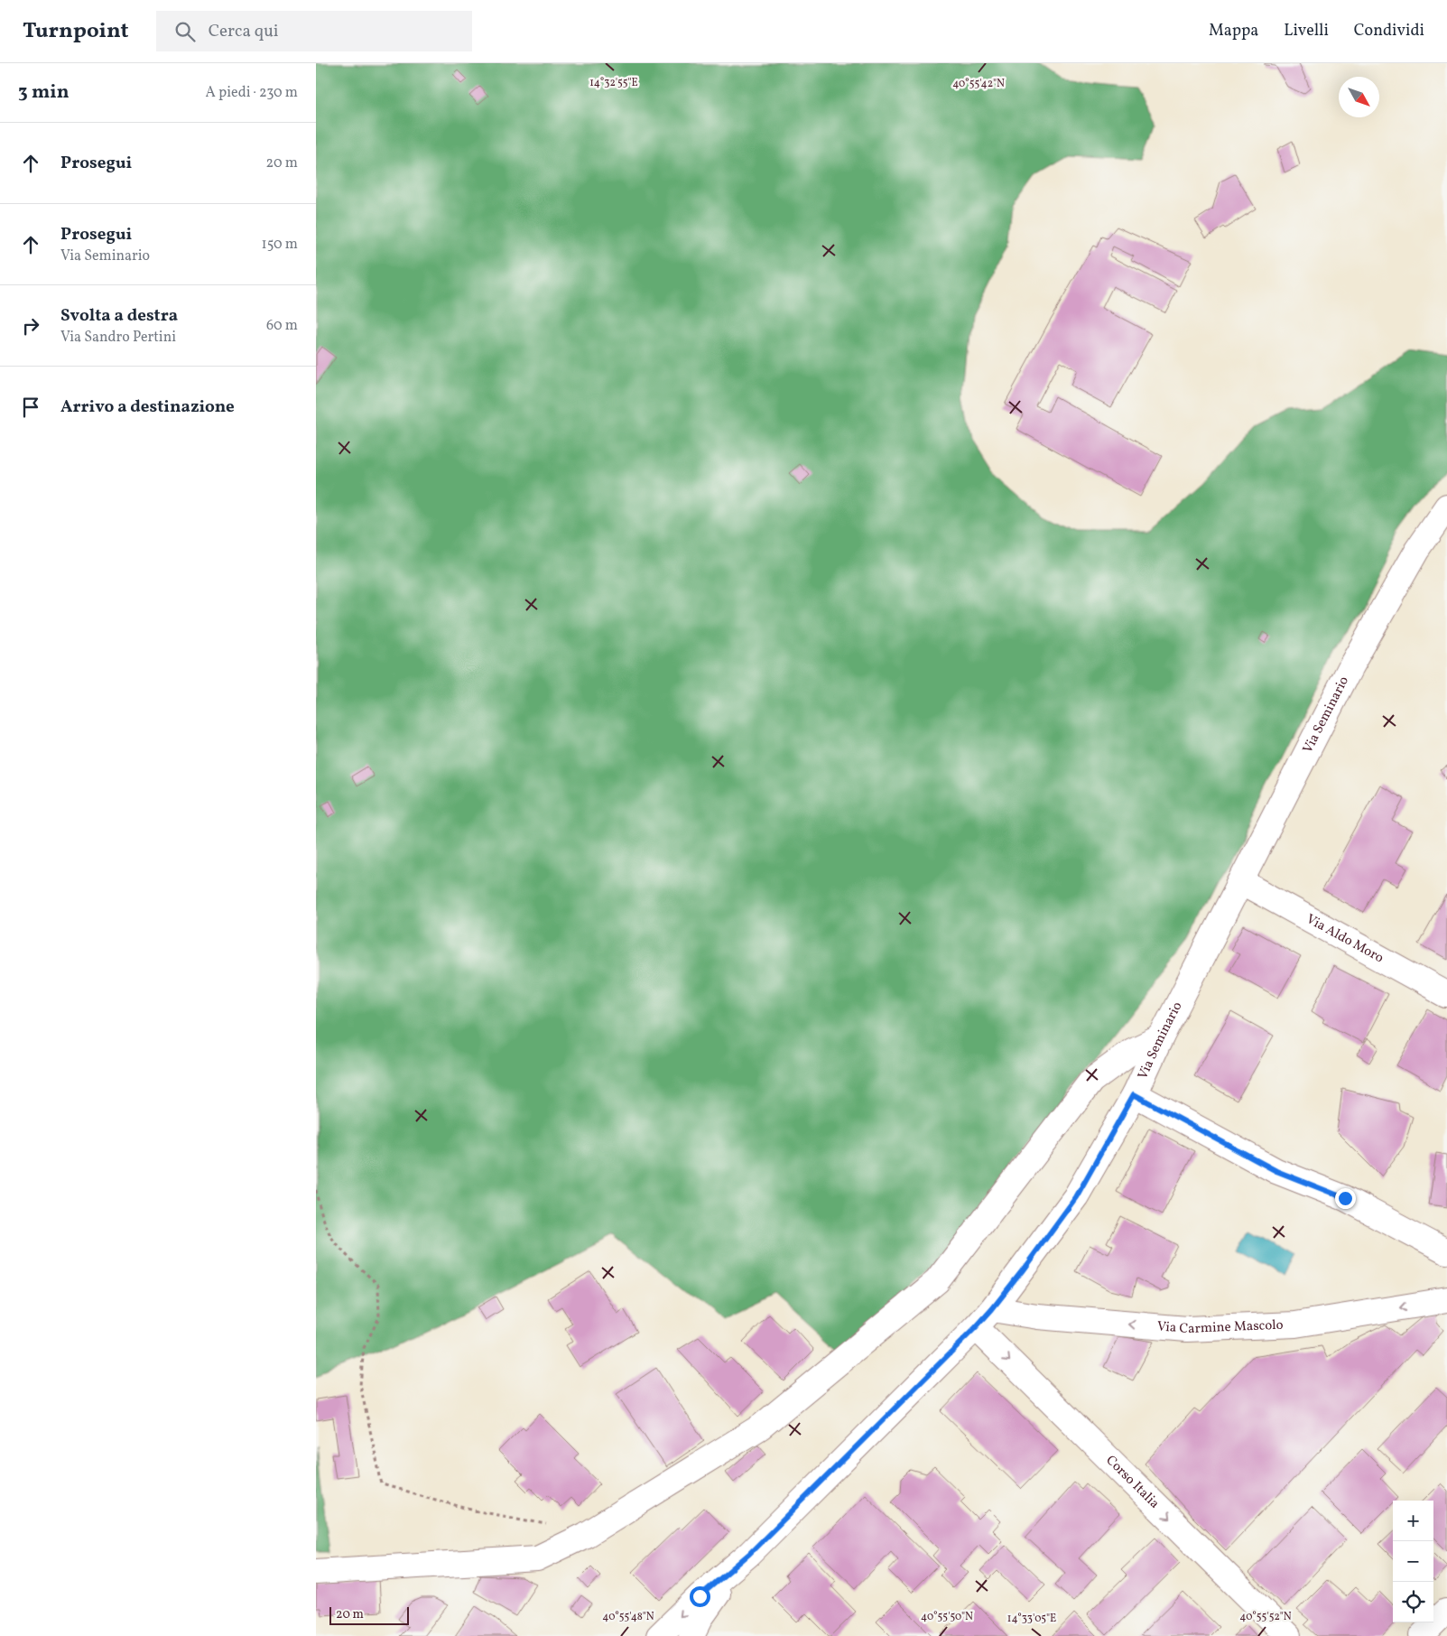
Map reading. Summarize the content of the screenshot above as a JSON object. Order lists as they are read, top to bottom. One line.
{"streets":{"street":["Via Seminario","Via Aldo Moro","Via Carmine Mascolo","Corso Italia"]},"crossings":[["Via Seminario","Via Aldo Moro"],["Via Seminario","Via Carmine Mascolo"],["Via Seminario","Corso Italia"]],"one_way":["Via Carmine Mascolo","Corso Italia"],"scale_bar":"20 m","north":"bottom right","page":{"header":"Turnpoint","search":"Cerca qui","nav":["Mappa","Livelli","Condividi"],"heading":["3 min","A piedi · 230 m"],"list":[["Prosegui","20 m"],["Prosegui","Via Seminario","150 m"],["Svolta a destra","Via Sandro Pertini","60 m"],"Arrivo a destinazione"],"map_buttons":["+","−"],"scale":"20 m"},"coordinates":["14°32'55\"E","40°55'42\"N","40°55'48\"N","40°55'50\"N","40°55'52\"N","14°33'05\"E"]}
